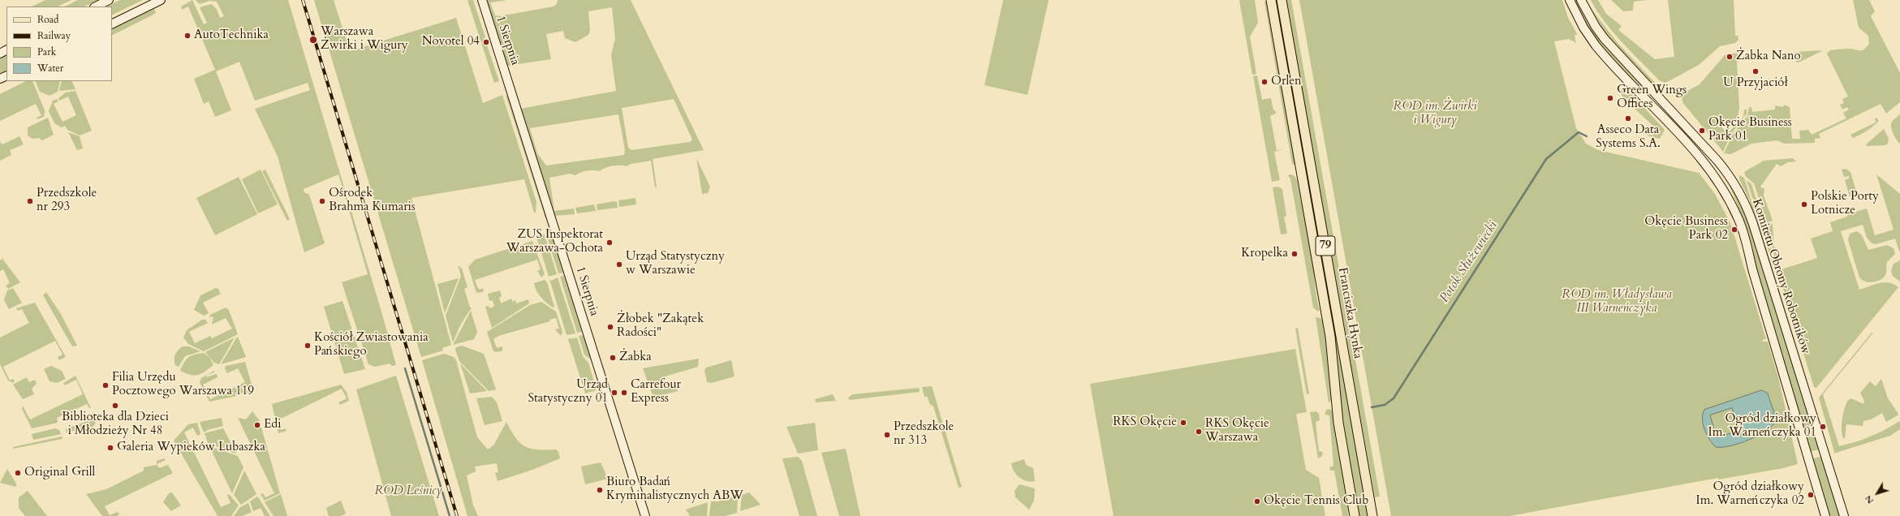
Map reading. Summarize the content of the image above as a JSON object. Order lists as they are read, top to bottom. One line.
{"streets":{"main road":["79","Franciszka Hynka"],"street":["1 Sierpnia","Komitetu Obrony Robotników"]},"water":["Potok Służewiecki"],"parks":["ROD im. Żwirki i Wigury","ROD im. Władysława III Warneńczyka","ROD Leśnicy"],"places":["AutoTechnika","Warszawa Żwirki i Wigury","Novotel 04","Żabka Nano","U Przyjaciół","Orlen","Green Wings Offices","Asseco Data Systems S.A.","Okęcie Business Park 01","Przedszkole nr 293","Ośrodek Brahma Kumaris","Polskie Porty Lotnicze","Okęcie Business Park 02","ZUS Inspektorat Warszawa-Ochota","Kropelka","Urząd Statystyczny w Warszawie","Żłobek \"Zakątek Radości\"","Kościół Zwiastowania Pańskiego","Żabka","Filia Urzędu Pocztowego Warszawa 119","Urząd Statystyczny 01","Carrefour Express","Biblioteka dla Dzieci i Młodzieży Nr 48","RKS Okęcie","Edi","Ogród działkowy Im. Warneńczyka 01","RKS Okęcie Warszawa","Przedszkole nr 313","Galeria Wypieków Lubaszka","Original Grill","Biuro Badań Kryminalistycznych ABW","Ogród działkowy Im. Warneńczyka 02","Okęcie Tennis Club"],"legend":["Road","Railway","Park","Water"],"north":"bottom left"}
